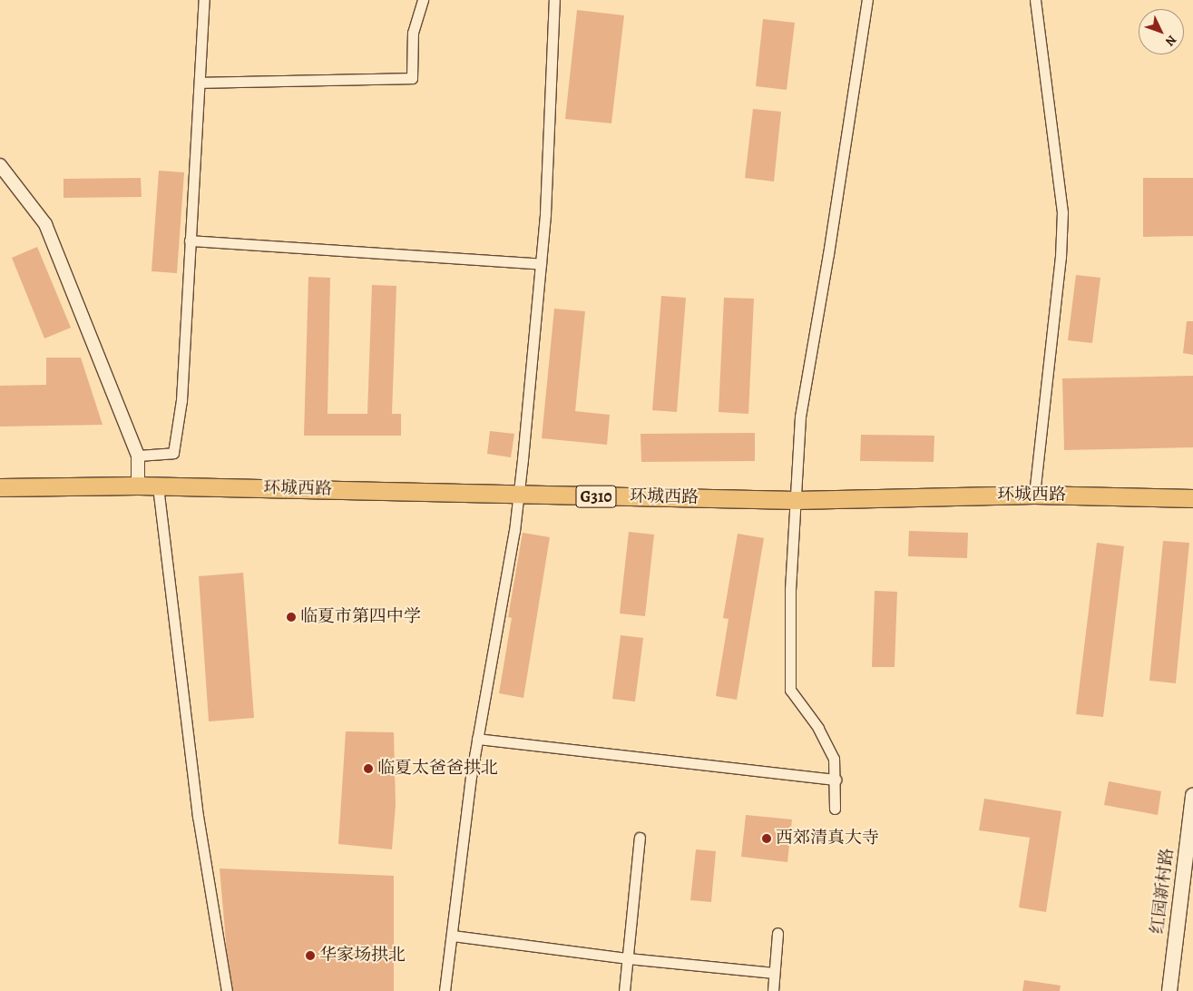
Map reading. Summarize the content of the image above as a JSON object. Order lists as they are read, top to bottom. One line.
{"streets":{"highway":["环城西路","G310"],"main road":["红园新村路"]},"places":["临夏市第四中学","临夏太爸爸拱北","西郊清真大寺","华家场拱北"],"north":"bottom right"}
